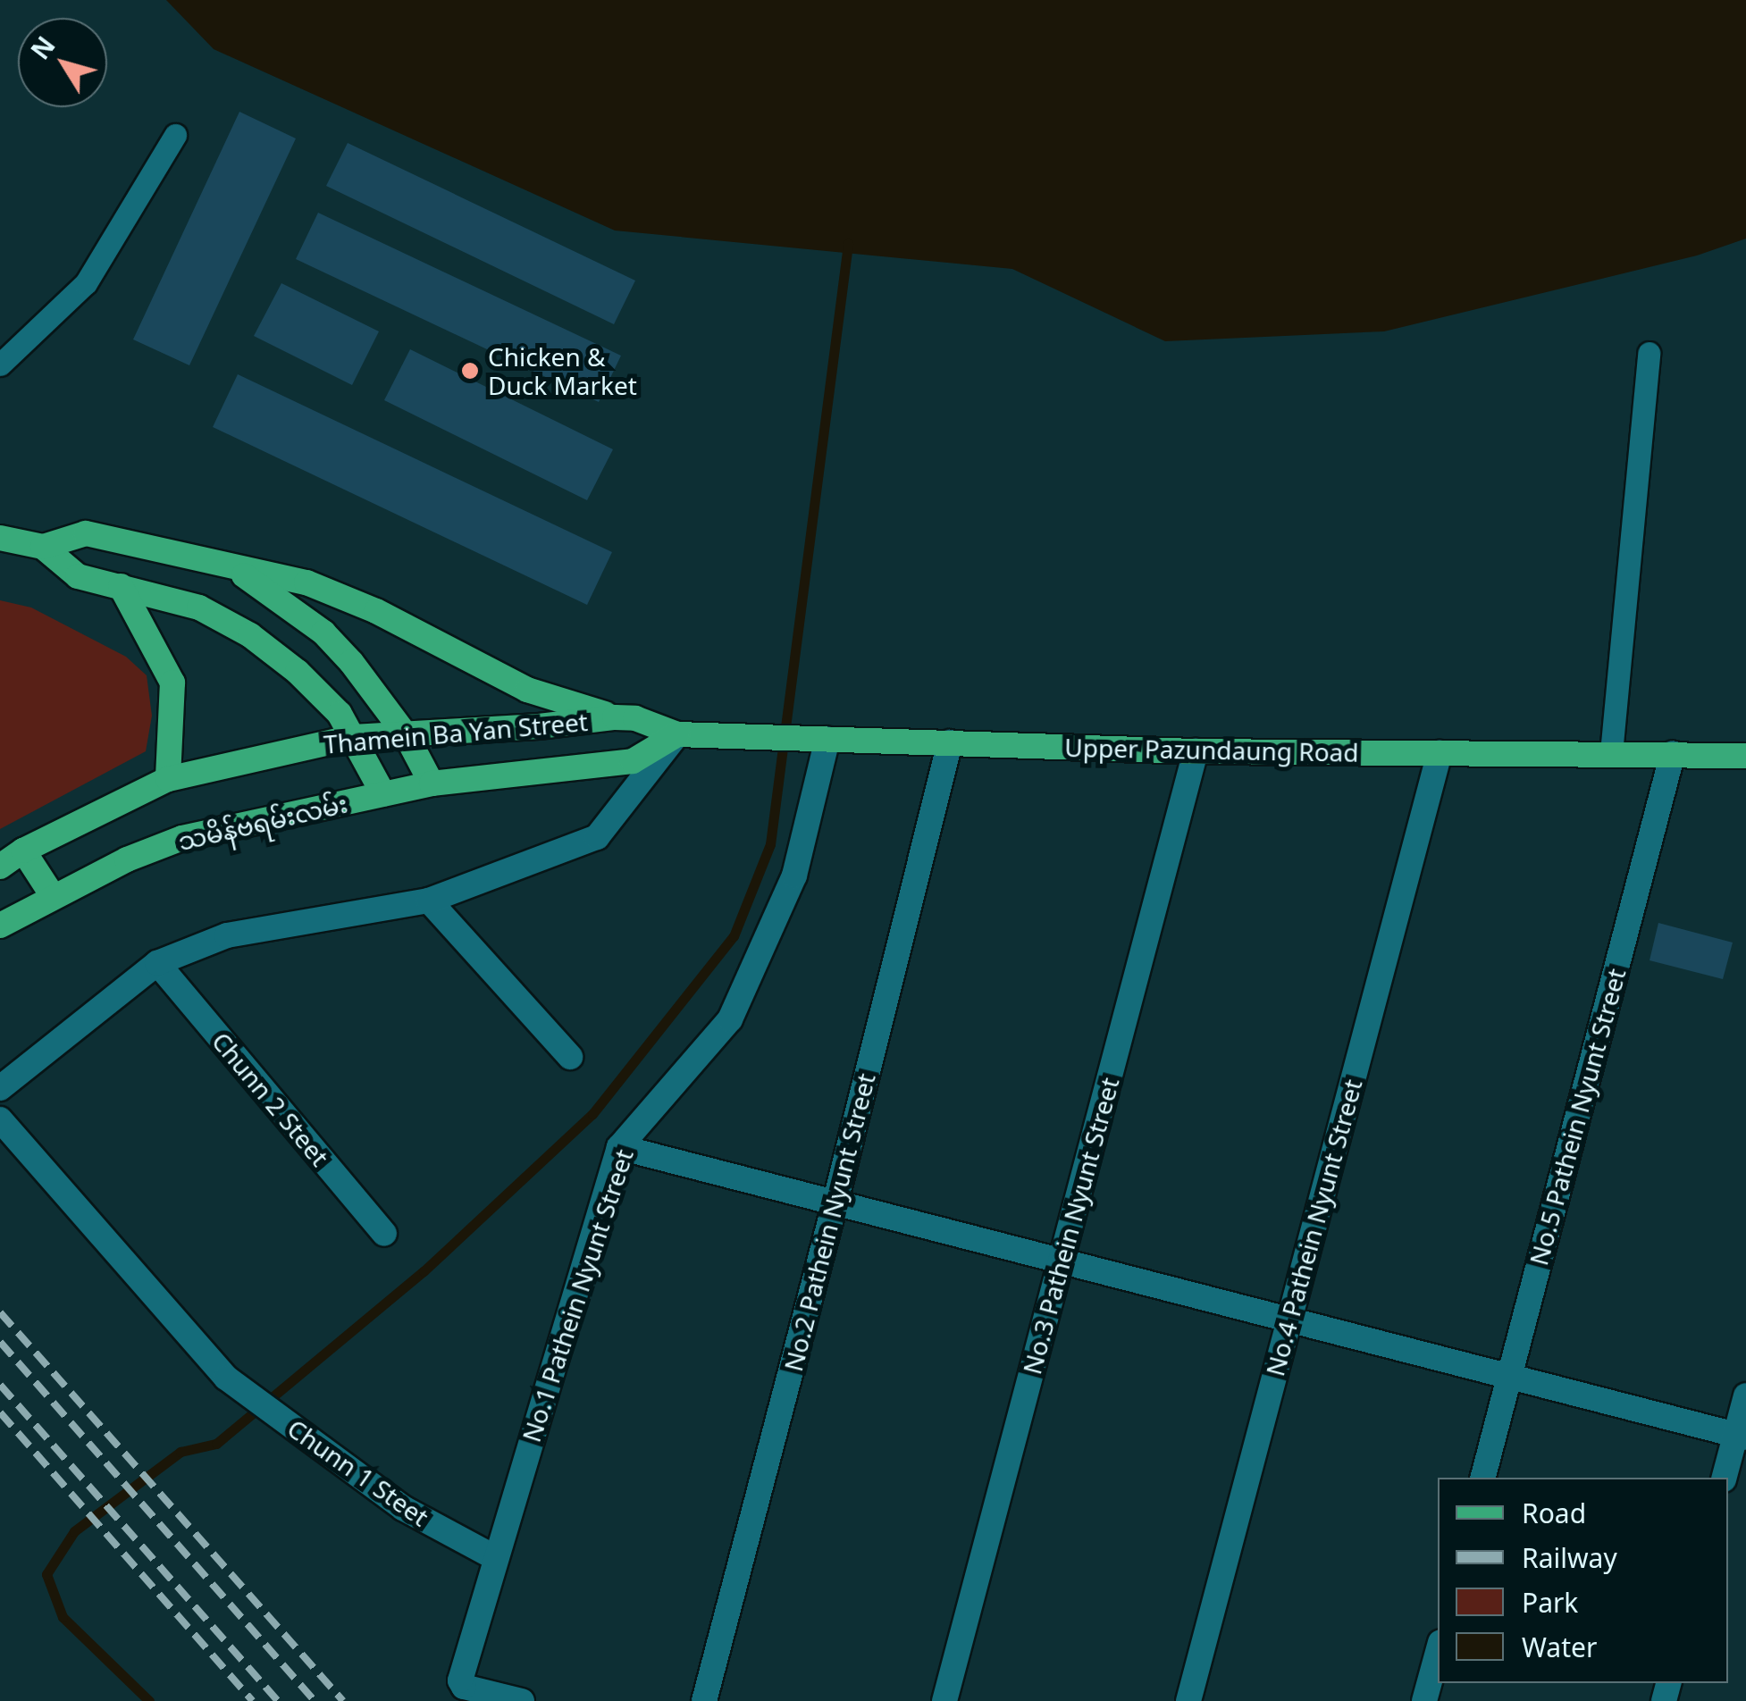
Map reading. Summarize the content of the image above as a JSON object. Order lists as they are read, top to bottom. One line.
{"streets":{"main road":["Thamein Ba Yan Street","Upper Pazundaung Road","သမိန်ဗရမ်းလမ်း"],"street":["Chunn 2 Steet","No.5 Pathein Nyunt Street","No.2 Pathein Nyunt Street","No.3 Pathein Nyunt Street","No.4 Pathein Nyunt Street","No.1 Pathein Nyunt Street","Chunn 1 Steet"]},"crossings":[["Upper Pazundaung Road","သမိန်ဗရမ်းလမ်း"],["Upper Pazundaung Road","No.5 Pathein Nyunt Street"],["Upper Pazundaung Road","No.2 Pathein Nyunt Street"],["Upper Pazundaung Road","No.3 Pathein Nyunt Street"],["Upper Pazundaung Road","No.4 Pathein Nyunt Street"],["Upper Pazundaung Road","No.1 Pathein Nyunt Street"],["No.1 Pathein Nyunt Street","Chunn 1 Steet"]],"places":["Chicken & Duck Market"],"legend":["Road","Railway","Park","Water"],"north":"top left"}
